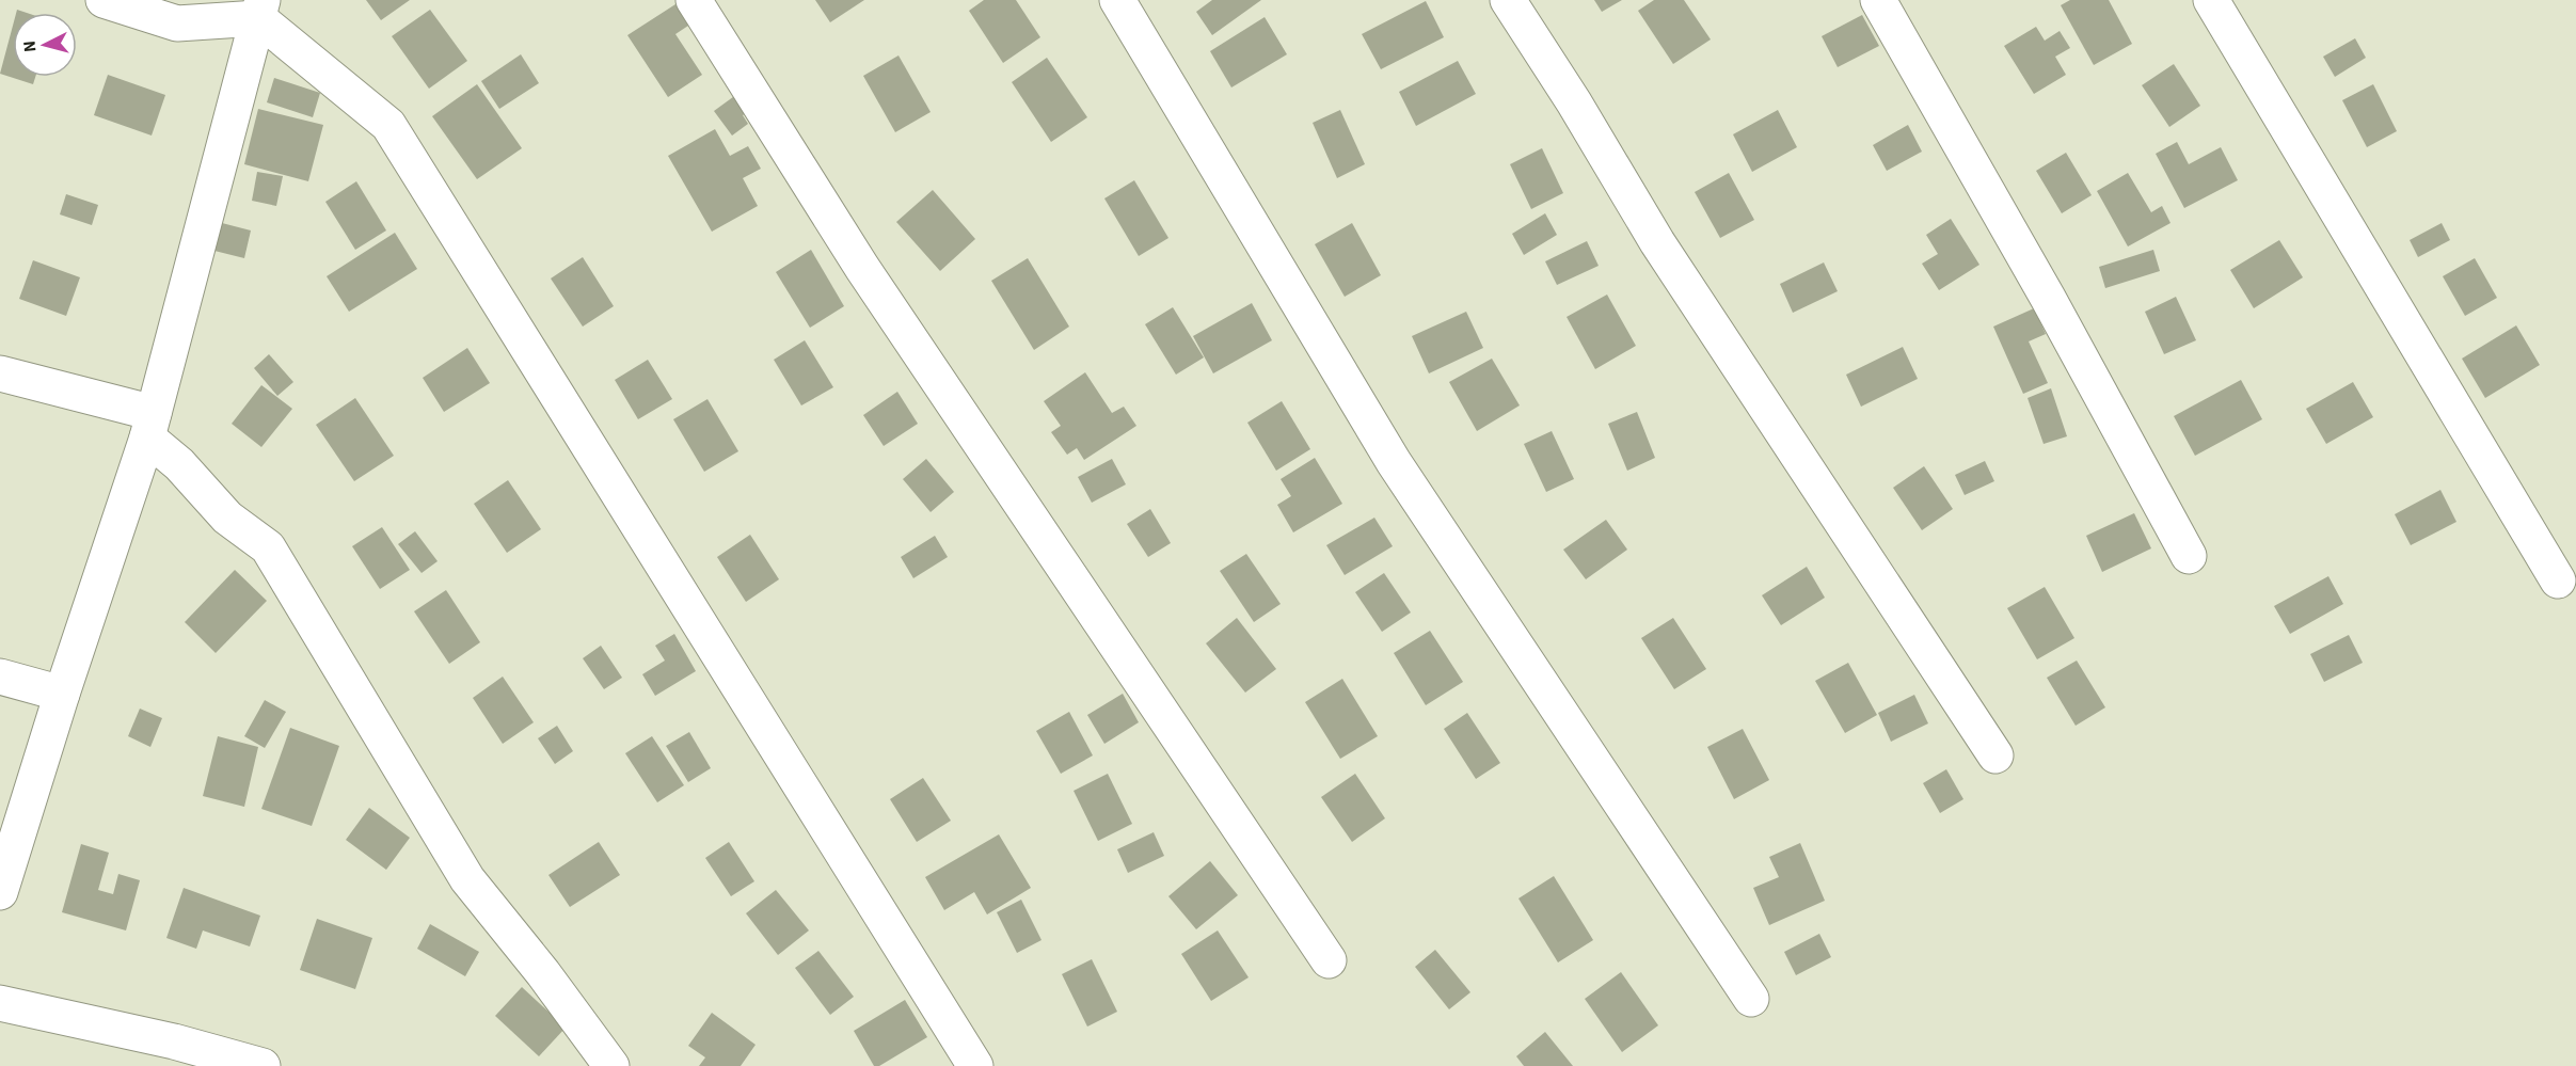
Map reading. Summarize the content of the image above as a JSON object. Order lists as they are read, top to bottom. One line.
{"north":"left"}
